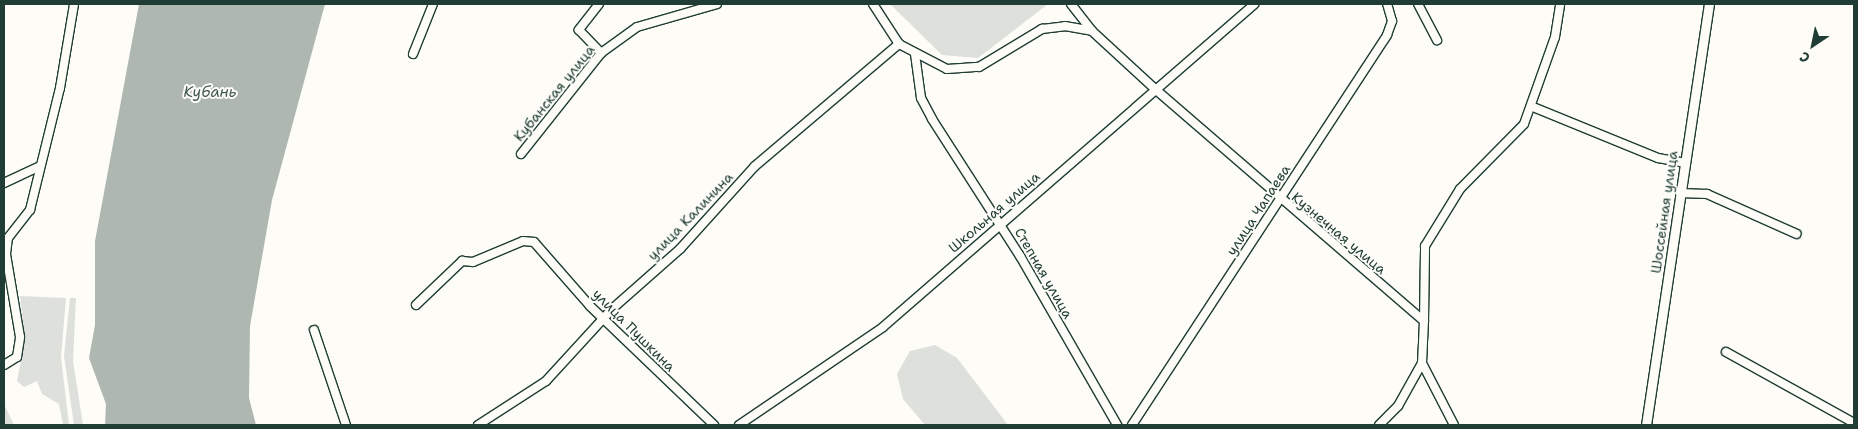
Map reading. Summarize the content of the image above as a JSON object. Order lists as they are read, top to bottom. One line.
{"streets":{"street":["Кубанская улица","улица Чапаева","Школьная улица","Шоссейная улица","улица Калинина","Кузнечная улица","Степная улица","улица Пушкина"]},"crossings":[["улица Чапаева","Кузнечная улица"],["Школьная улица","Кузнечная улица"],["Школьная улица","Степная улица"],["улица Калинина","улица Пушкина"]],"water":["Кубань"],"north":"bottom left"}
